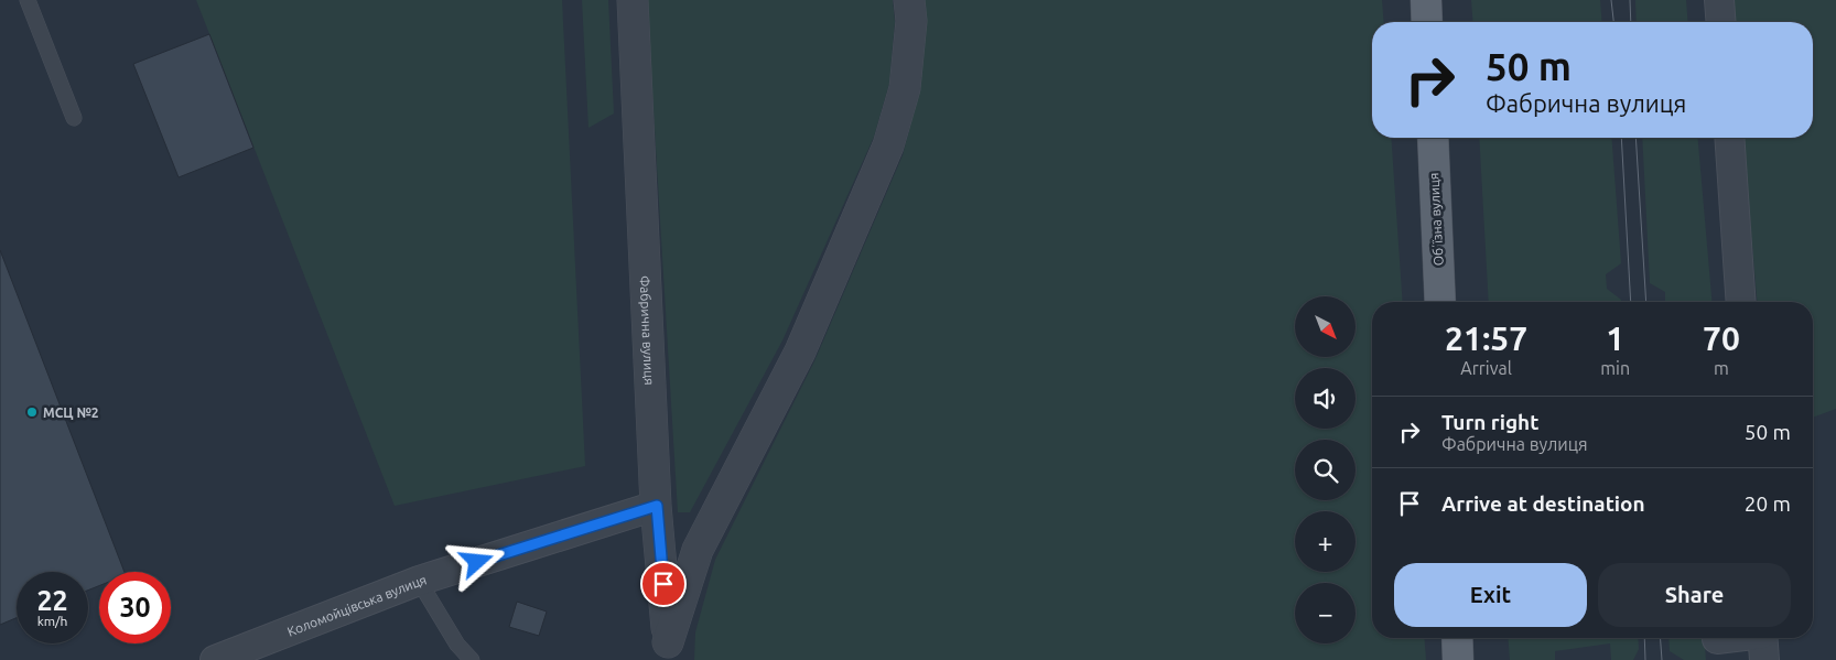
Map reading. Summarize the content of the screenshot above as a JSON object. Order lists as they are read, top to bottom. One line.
{"streets":{"main road":["Обʼїзна вулиця"],"street":["Фабрична вулиця","Коломойцівська вулиця"]},"crossings":[["Фабрична вулиця","Коломойцівська вулиця"]],"places":["МСЦ №2"],"north":"bottom right","page":{"turn":["50 m","Фабрична вулиця"],"map_buttons":["+","−"],"eta":["21:57","Arrival","1","min","70","m"],"list":[{"name":"Turn right","note":"Фабрична вулиця","value":"50 m"},{"name":"Arrive at destination","value":"20 m"}],"buttons":["Exit","Share"],"speed":"22 km/h","limit":"30"}}
